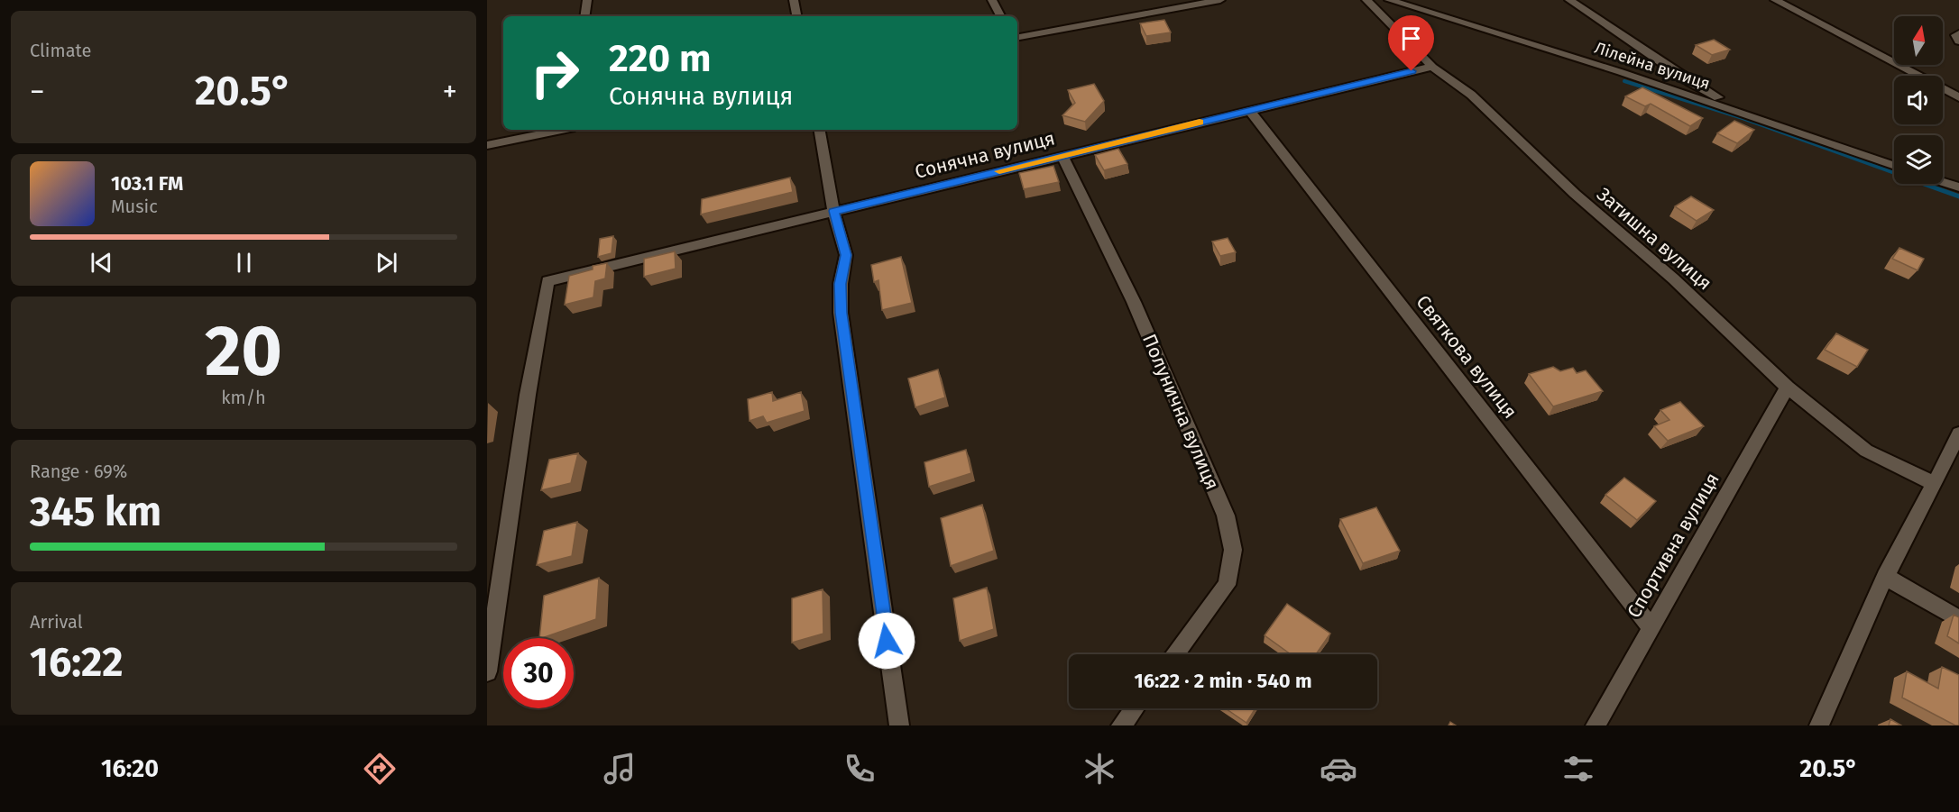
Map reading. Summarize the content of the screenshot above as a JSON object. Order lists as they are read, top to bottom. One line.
{"streets":{"street":["Лілейна вулиця","Сонячна вулиця","Затишна вулиця","Святкова вулиця","Полунична вулиця","Спортивна вулиця"]},"crossings":[["Сонячна вулиця","Затишна вулиця"],["Сонячна вулиця","Святкова вулиця"],["Сонячна вулиця","Полунична вулиця"],["Затишна вулиця","Спортивна вулиця"],["Святкова вулиця","Спортивна вулиця"]],"north":"top","page":{"tile":["Climate",["20","km/h"],["Range · 69%","345 km"],["Arrival","16:22"]],"turn":["220 m","Сонячна вулиця"],"heat":["−","20.5°","+"],"song":["103.1 FM","Music"],"limit":"30","trip":"16:22 · 2 min · 540 m","tabs":["16:20","20.5°"]}}
